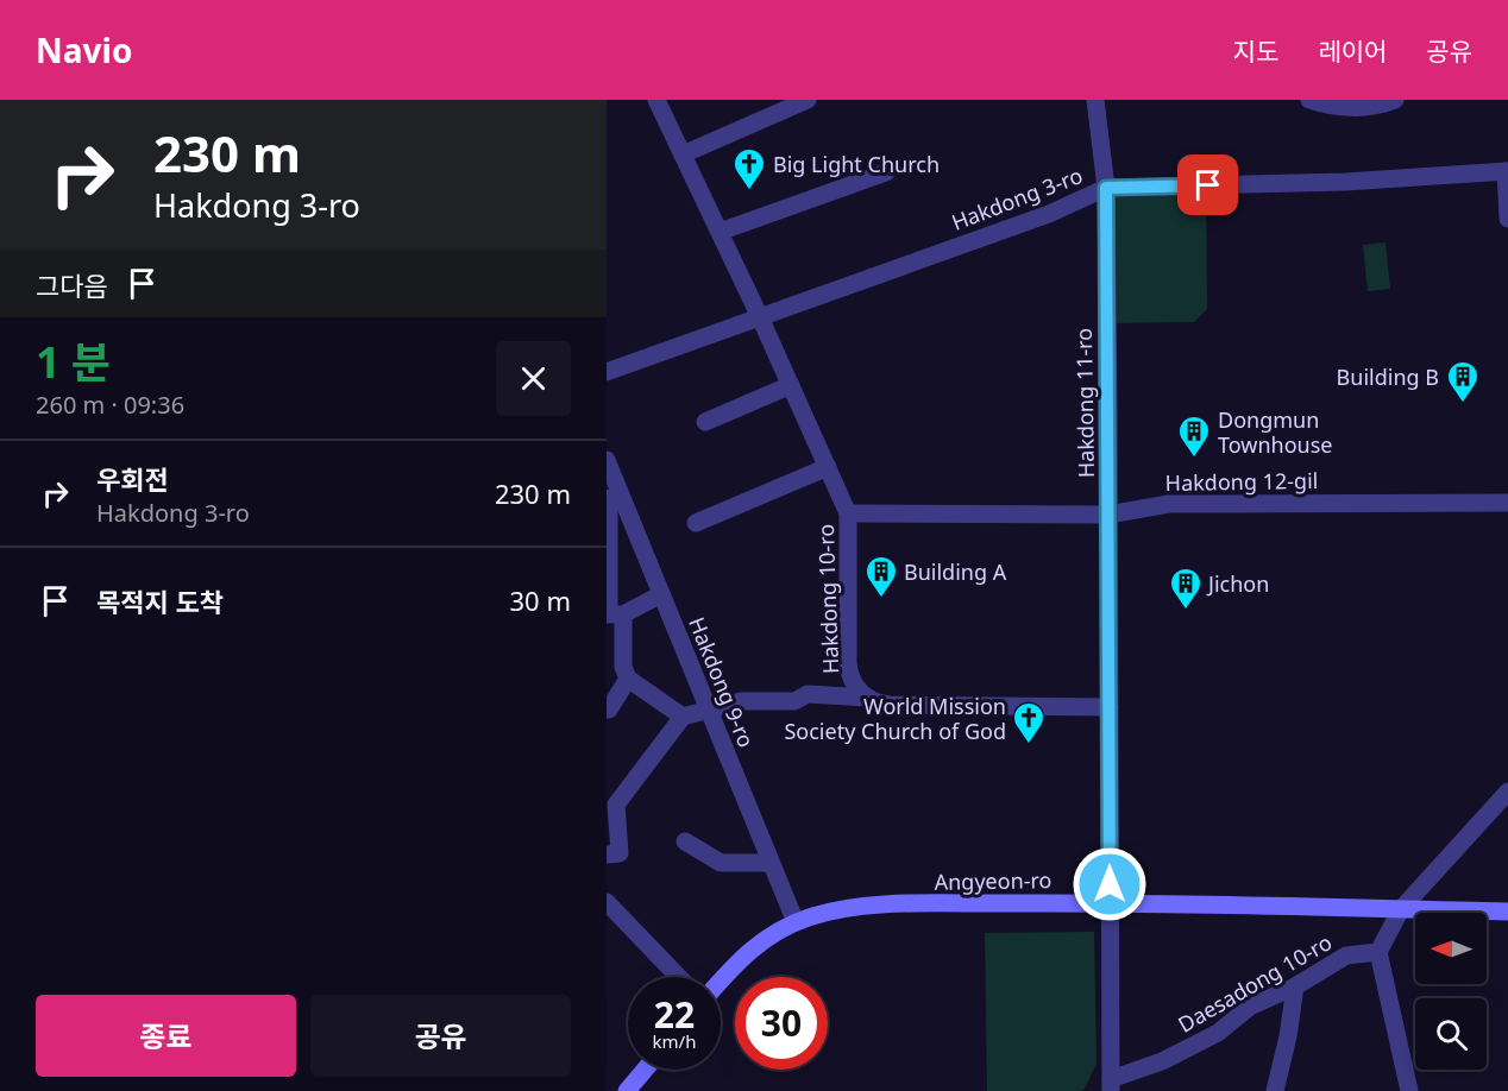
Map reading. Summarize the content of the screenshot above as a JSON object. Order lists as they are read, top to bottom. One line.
{"streets":{"street":["Hakdong 3-ro","Hakdong 11-ro","Hakdong 12-gil","Hakdong 10-ro","Hakdong 9-ro","Angyeon-ro","Daesadong 10-ro"]},"crossings":[["Hakdong 3-ro","Hakdong 11-ro"],["Hakdong 3-ro","Hakdong 10-ro"],["Hakdong 11-ro","Hakdong 12-gil"],["Hakdong 11-ro","Angyeon-ro"],["Hakdong 11-ro","Daesadong 10-ro"],["Hakdong 12-gil","Hakdong 10-ro"],["Hakdong 9-ro","Angyeon-ro"],["Angyeon-ro","Daesadong 10-ro"]],"places":{"church":["Big Light Church","World Mission Society Church of God"],"building":["Building B","Dongmun Townhouse","Building A","Jichon"]},"north":"left","page":{"header":"Navio","nav":["지도","레이어","공유"],"turn":["230 m","Hakdong 3-ro"],"then":"그다음","heading":["1 분","260 m · 09:36"],"list":[{"name":"우회전","note":"Hakdong 3-ro","value":"230 m"},{"name":"목적지 도착","value":"30 m"}],"speed":"22 km/h","limit":"30","buttons":["종료","공유"]}}
